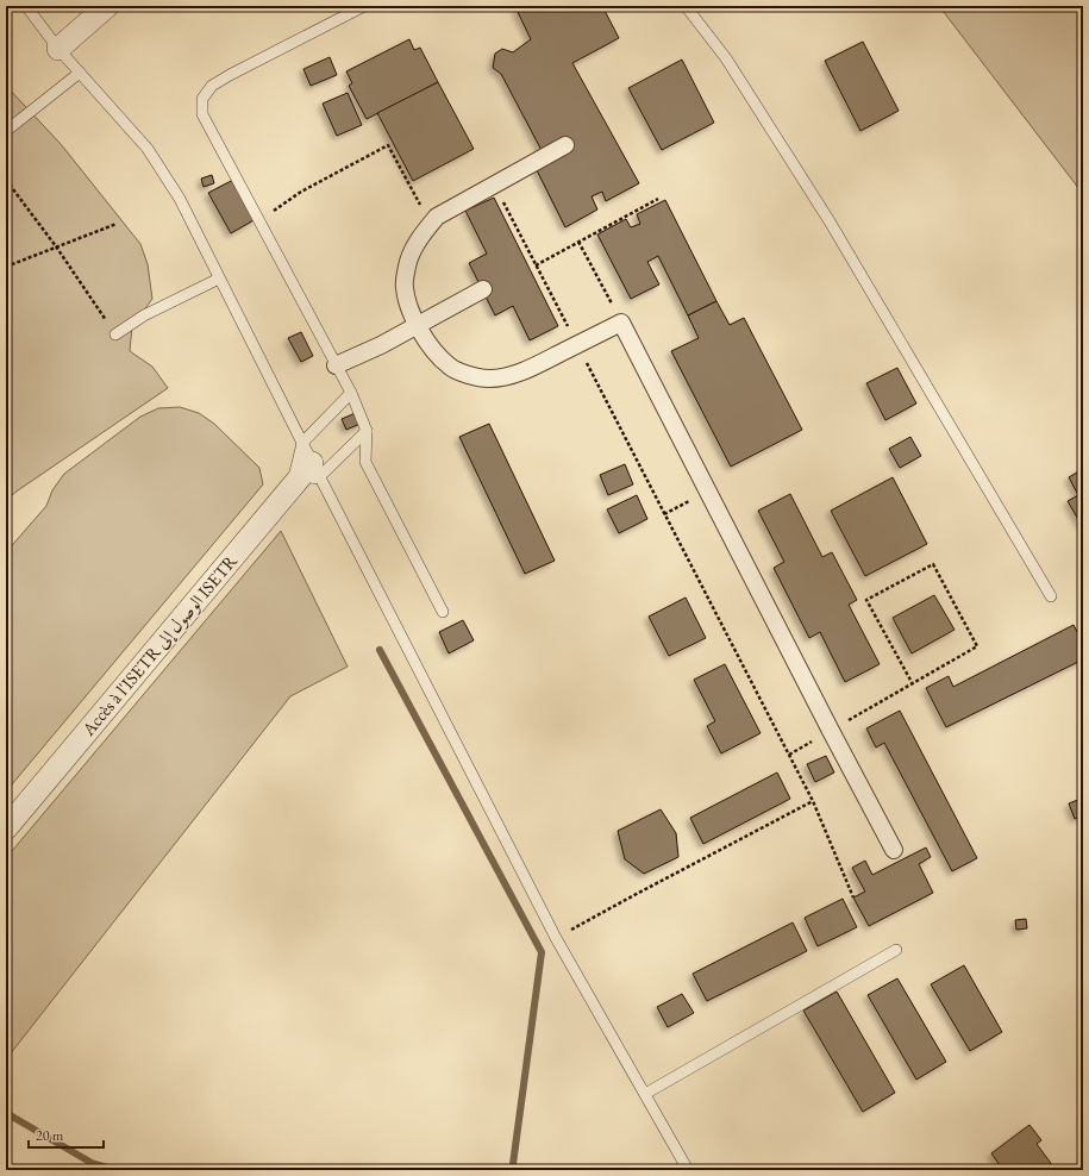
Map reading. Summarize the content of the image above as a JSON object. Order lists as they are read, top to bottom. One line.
{"streets":{"street":["Accès à l'ISETR الوصول إلى ISETR"]},"scale_bar":"20 m"}
